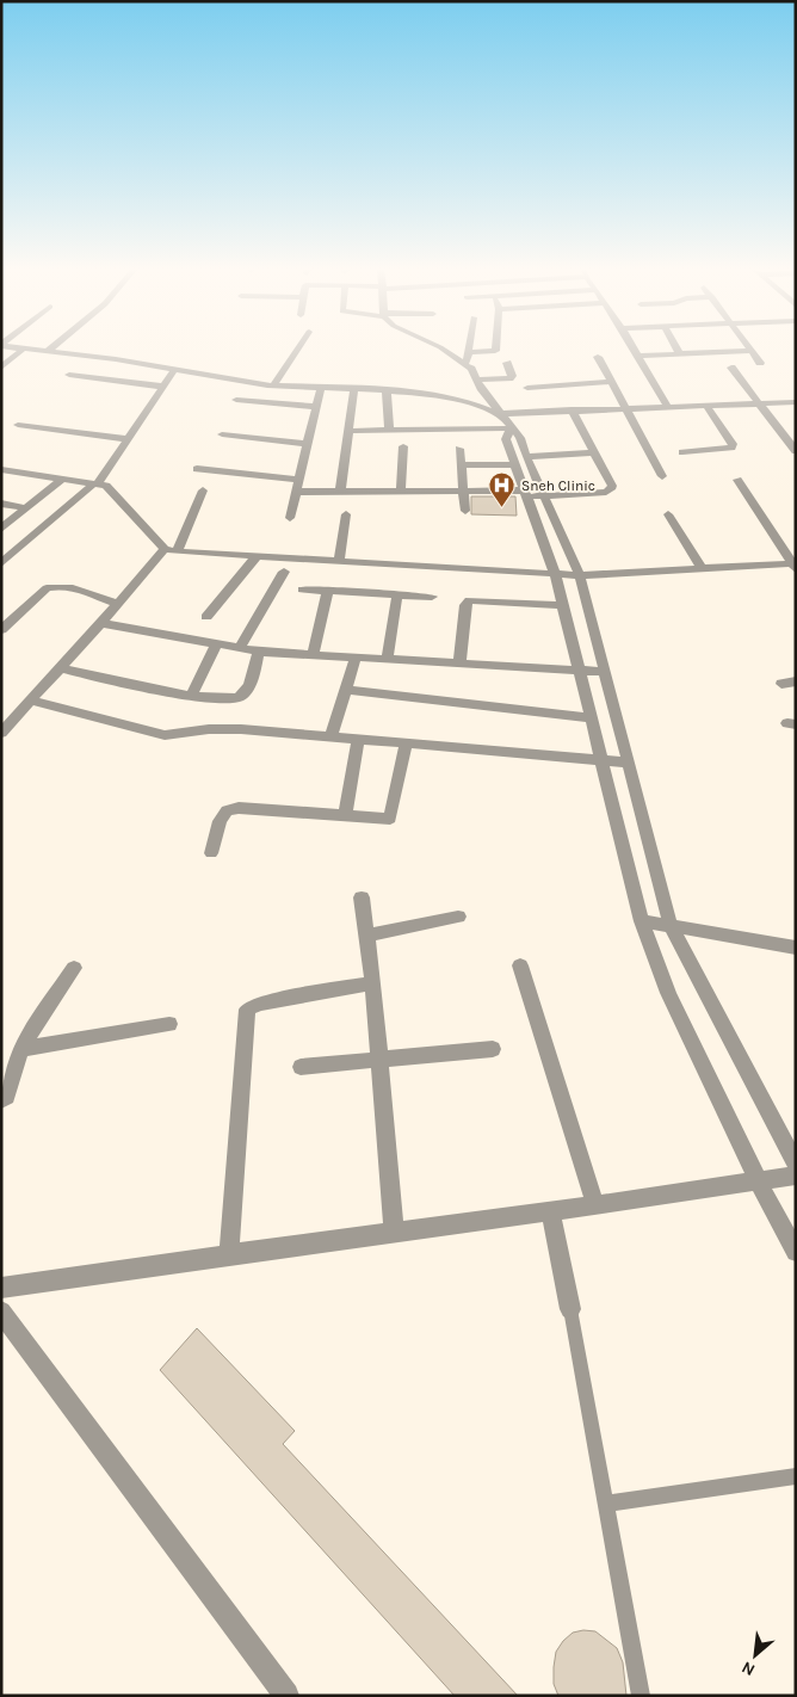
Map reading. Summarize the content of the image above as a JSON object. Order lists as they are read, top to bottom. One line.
{"places":{"hospital":["Sneh Clinic"]},"north":"bottom left"}
